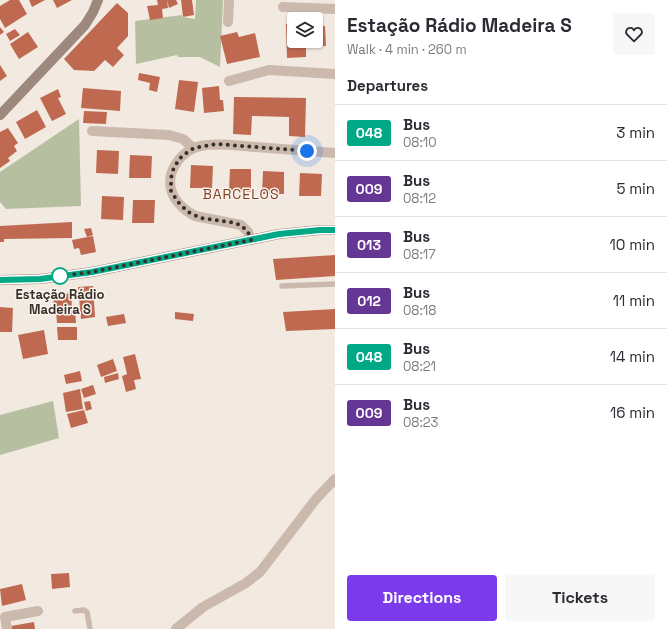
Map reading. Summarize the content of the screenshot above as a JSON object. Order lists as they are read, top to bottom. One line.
{"districts":["BARCELOS"],"places":["Estação Rádio Madeira S"],"lines":["bus line 048"],"page":{"heading":[["Estação Rádio Madeira S","Walk · 4 min · 260 m"],"Departures"],"list":[{"mark":"048","name":"Bus","note":"08:10","value":"3 min"},{"mark":"009","name":"Bus","note":"08:12","value":"5 min"},{"mark":"013","name":"Bus","note":"08:17","value":"10 min"},{"mark":"012","name":"Bus","note":"08:18","value":"11 min"},{"mark":"048","name":"Bus","note":"08:21","value":"14 min"},{"mark":"009","name":"Bus","note":"08:23","value":"16 min"}],"buttons":["Directions","Tickets"]}}
